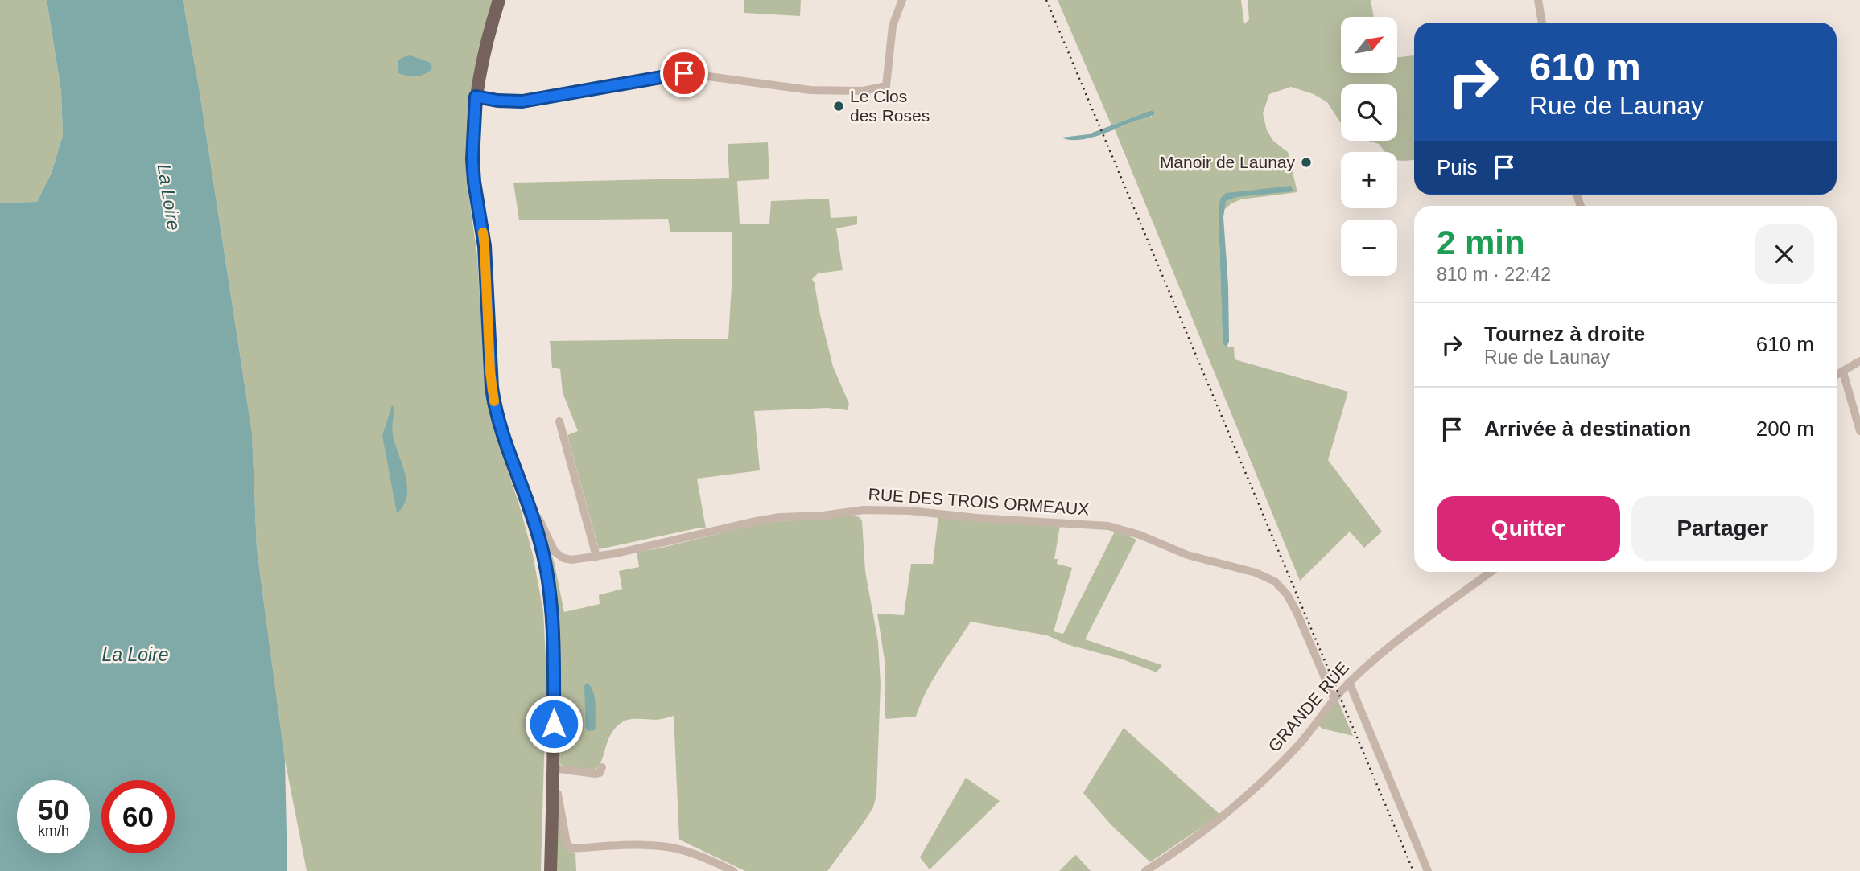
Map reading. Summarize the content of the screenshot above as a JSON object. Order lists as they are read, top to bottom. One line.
{"streets":{"street":["RUE DES TROIS ORMEAUX","GRANDE RUE"]},"crossings":[["RUE DES TROIS ORMEAUX","GRANDE RUE"]],"water":["La Loire"],"places":["Le Clos des Roses","Manoir de Launay"],"north":"top right","page":{"map_buttons":["+","−"],"turn":["610 m","Rue de Launay"],"then":"Puis","heading":["2 min","810 m · 22:42"],"list":[{"name":"Tournez à droite","note":"Rue de Launay","value":"610 m"},{"name":"Arrivée à destination","value":"200 m"}],"buttons":["Quitter","Partager"],"speed":"50 km/h","limit":"60"}}
